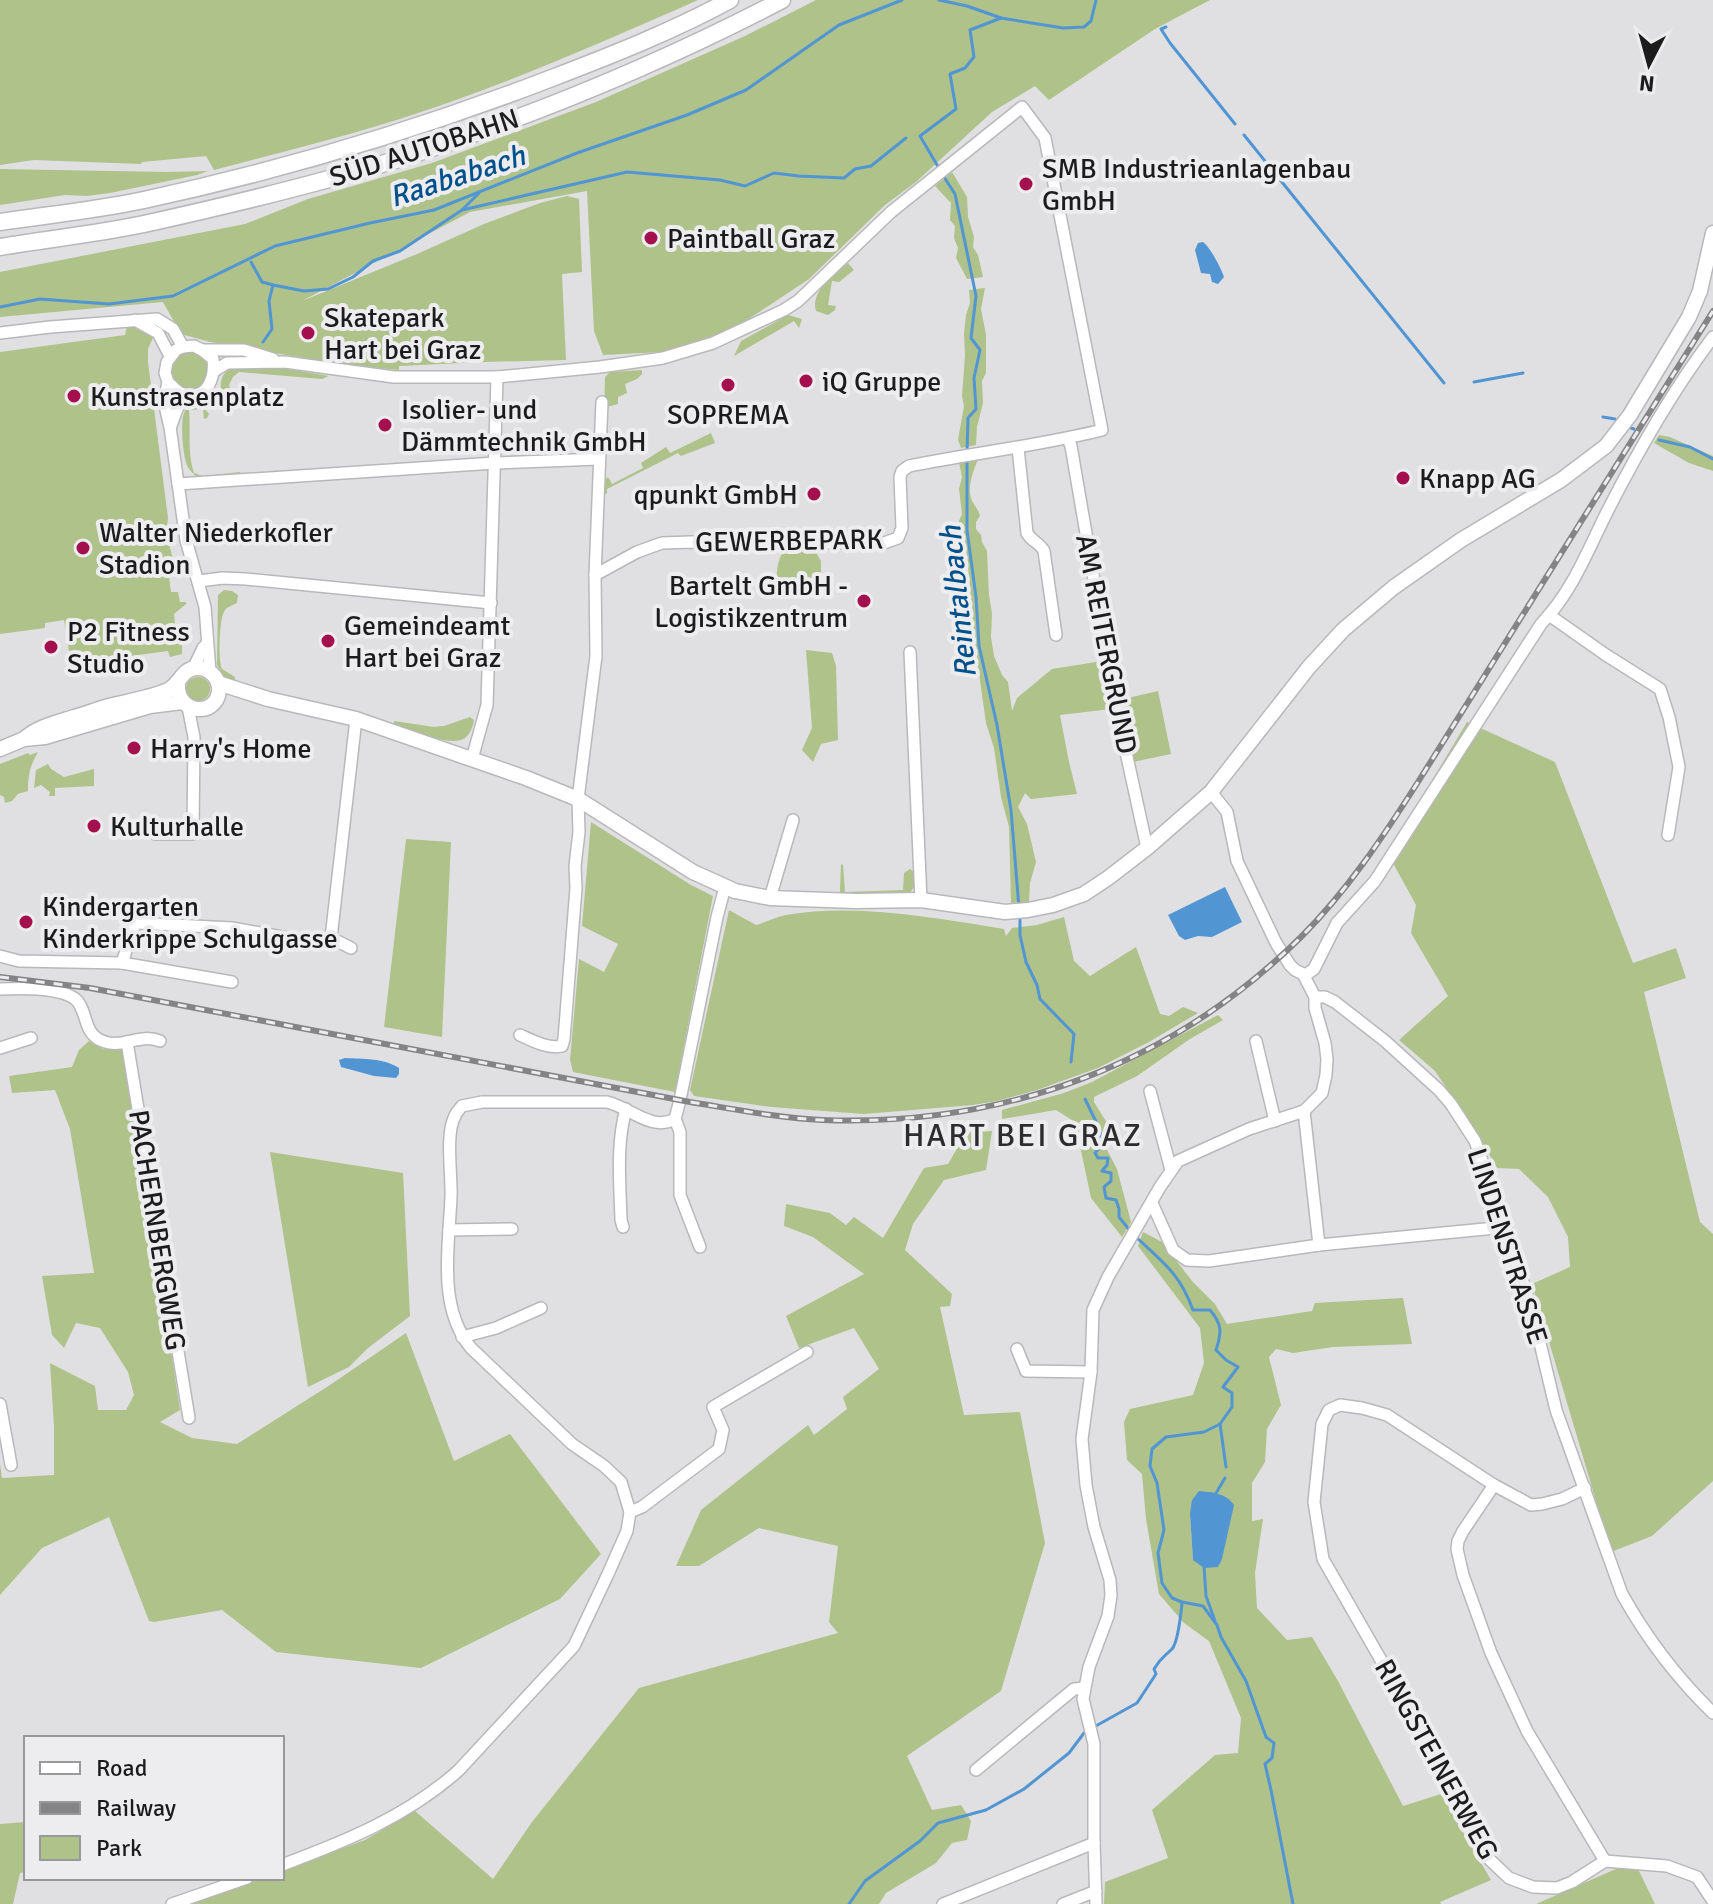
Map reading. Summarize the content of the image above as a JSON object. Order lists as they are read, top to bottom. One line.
{"streets":{"highway":["SÜD AUTOBAHN"],"street":["GEWERBEPARK","AM REITERGRUND","PACHERNBERGWEG","LINDENSTRASSE","RINGSTEINERWEG"]},"crossings":[["GEWERBEPARK","AM REITERGRUND"],["LINDENSTRASSE","RINGSTEINERWEG"]],"districts":["HART BEI GRAZ"],"water":["Raababach","Reintalbach"],"places":["SMB Industrieanlagenbau GmbH","Paintball Graz","Skatepark Hart bei Graz","iQ Gruppe","SOPREMA","Kunstrasenplatz","Isolier- und Dämmtechnik GmbH","Knapp AG","qpunkt GmbH","Walter Niederkofler Stadion","Bartelt GmbH - Logistikzentrum","Gemeindeamt Hart bei Graz","P2 Fitness Studio","Harry's Home","Kulturhalle","Kindergarten Kinderkrippe Schulgasse"],"legend":["Road","Railway","Park"],"north":"bottom"}
